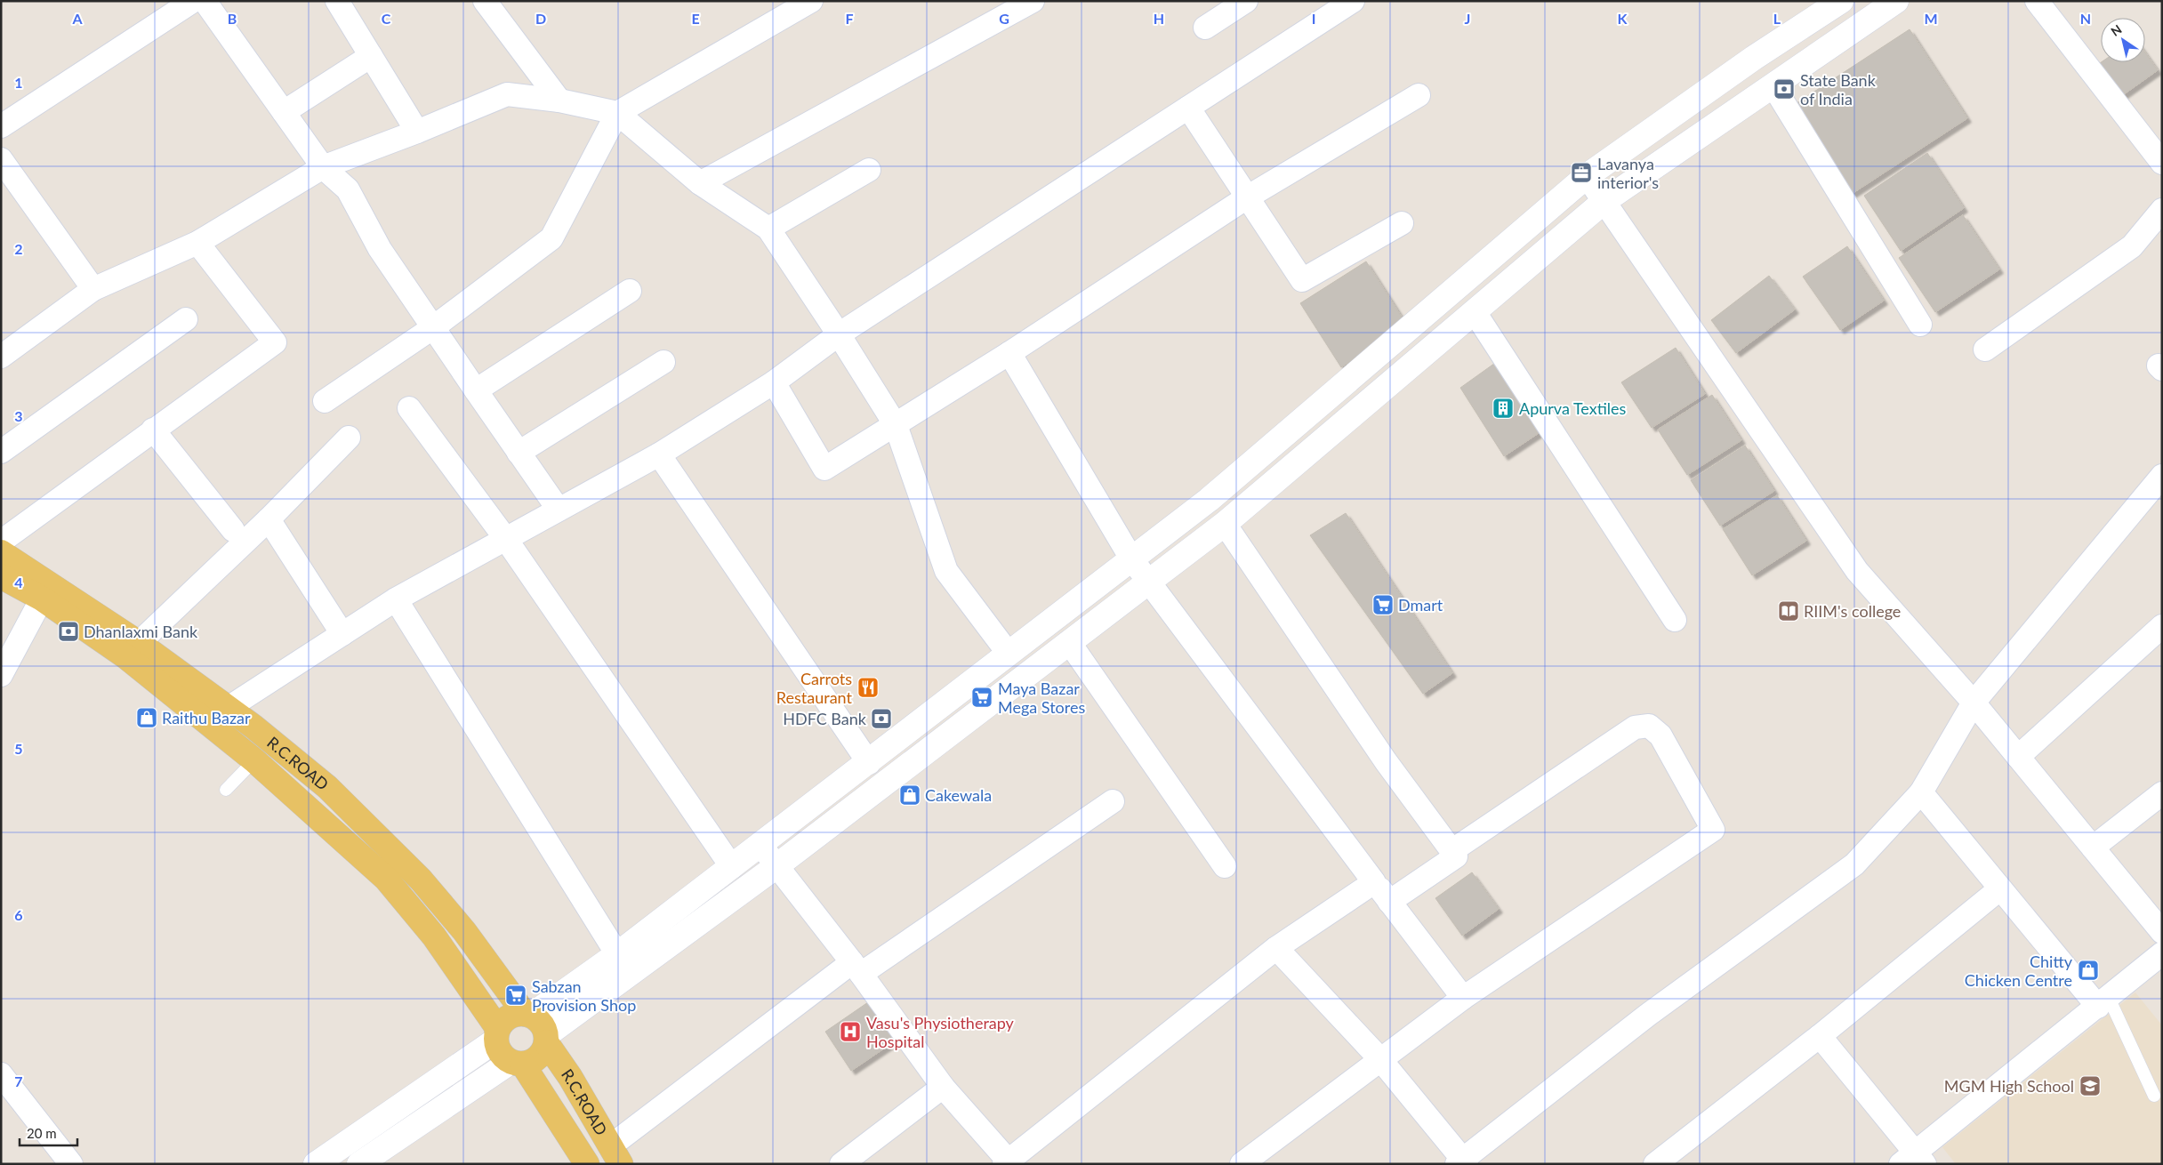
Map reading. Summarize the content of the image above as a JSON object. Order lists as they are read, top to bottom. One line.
{"streets":{"main road":["R.C.ROAD"]},"places":{"bank":["State Bank of India","Dhanlaxmi Bank","HDFC Bank"],"office":["Lavanya interior's"],"building":["Apurva Textiles"],"supermarket":["Dmart","Maya Bazar Mega Stores","Sabzan Provision Shop"],"library":["RIIM's college"],"restaurant":["Carrots Restaurant"],"shop":["Raithu Bazar","Cakewala","Chitty Chicken Centre"],"hospital":["Vasu's Physiotherapy Hospital"],"school or university":["MGM High School"]},"scale_bar":"20 m","north":"top left","grid":{"columns":["A","B","C","D","E","F","G","H","I","J","K","L","M","N"],"rows":["1","2","3","4","5","6","7"]}}
